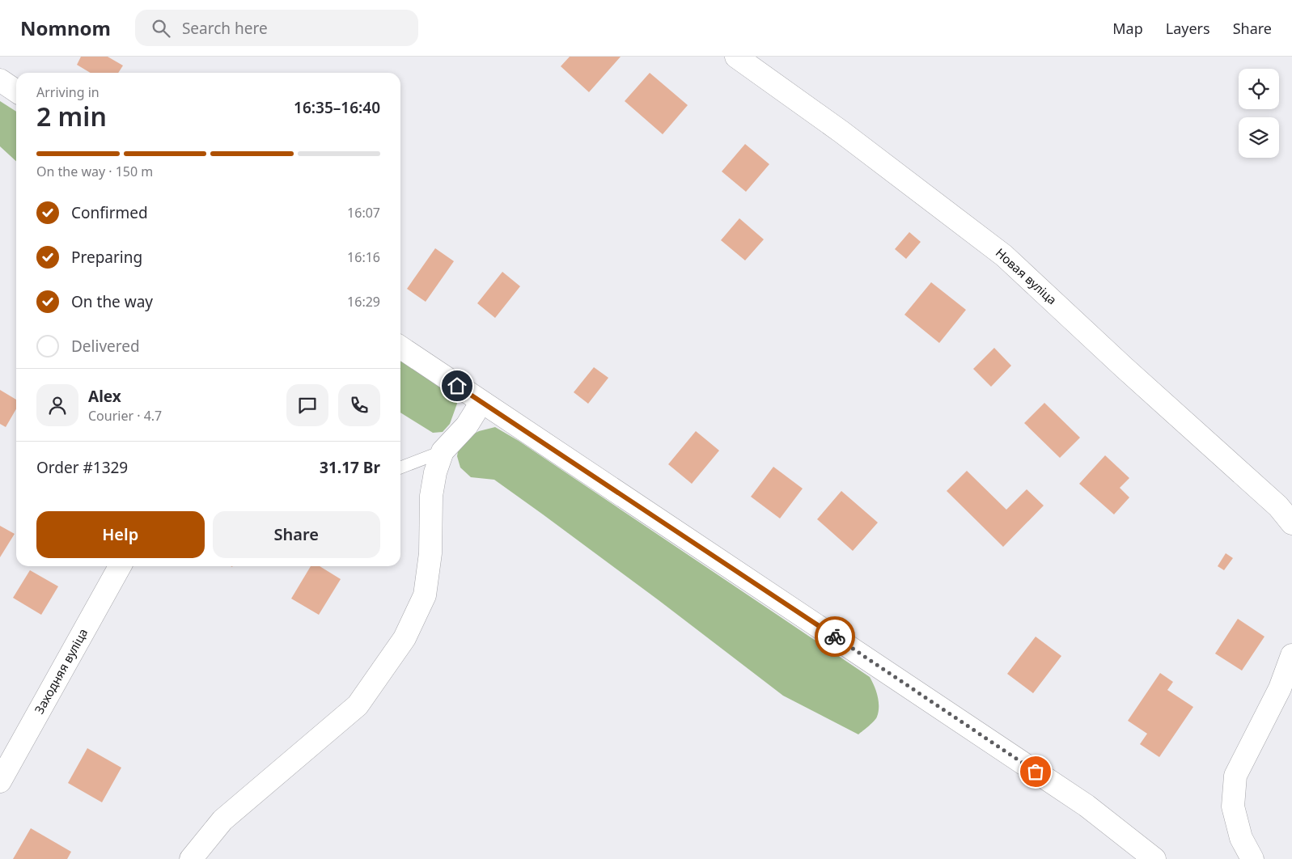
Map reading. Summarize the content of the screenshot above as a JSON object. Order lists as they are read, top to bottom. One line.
{"streets":{"street":["Новая вуліца","Заходняя вуліца"]},"page":{"header":"Nomnom","search":"Search here","nav":["Map","Layers","Share"],"heading":["2 min","Arriving in","16:35–16:40"],"panel":["Alex","Courier · 4.7","Order #1329","31.17 Br"],"bar":"On the way · 150 m","list":[["Confirmed","16:07"],["Preparing","16:16"],["On the way","16:29"],"Delivered"],"buttons":["Help","Share"]}}
